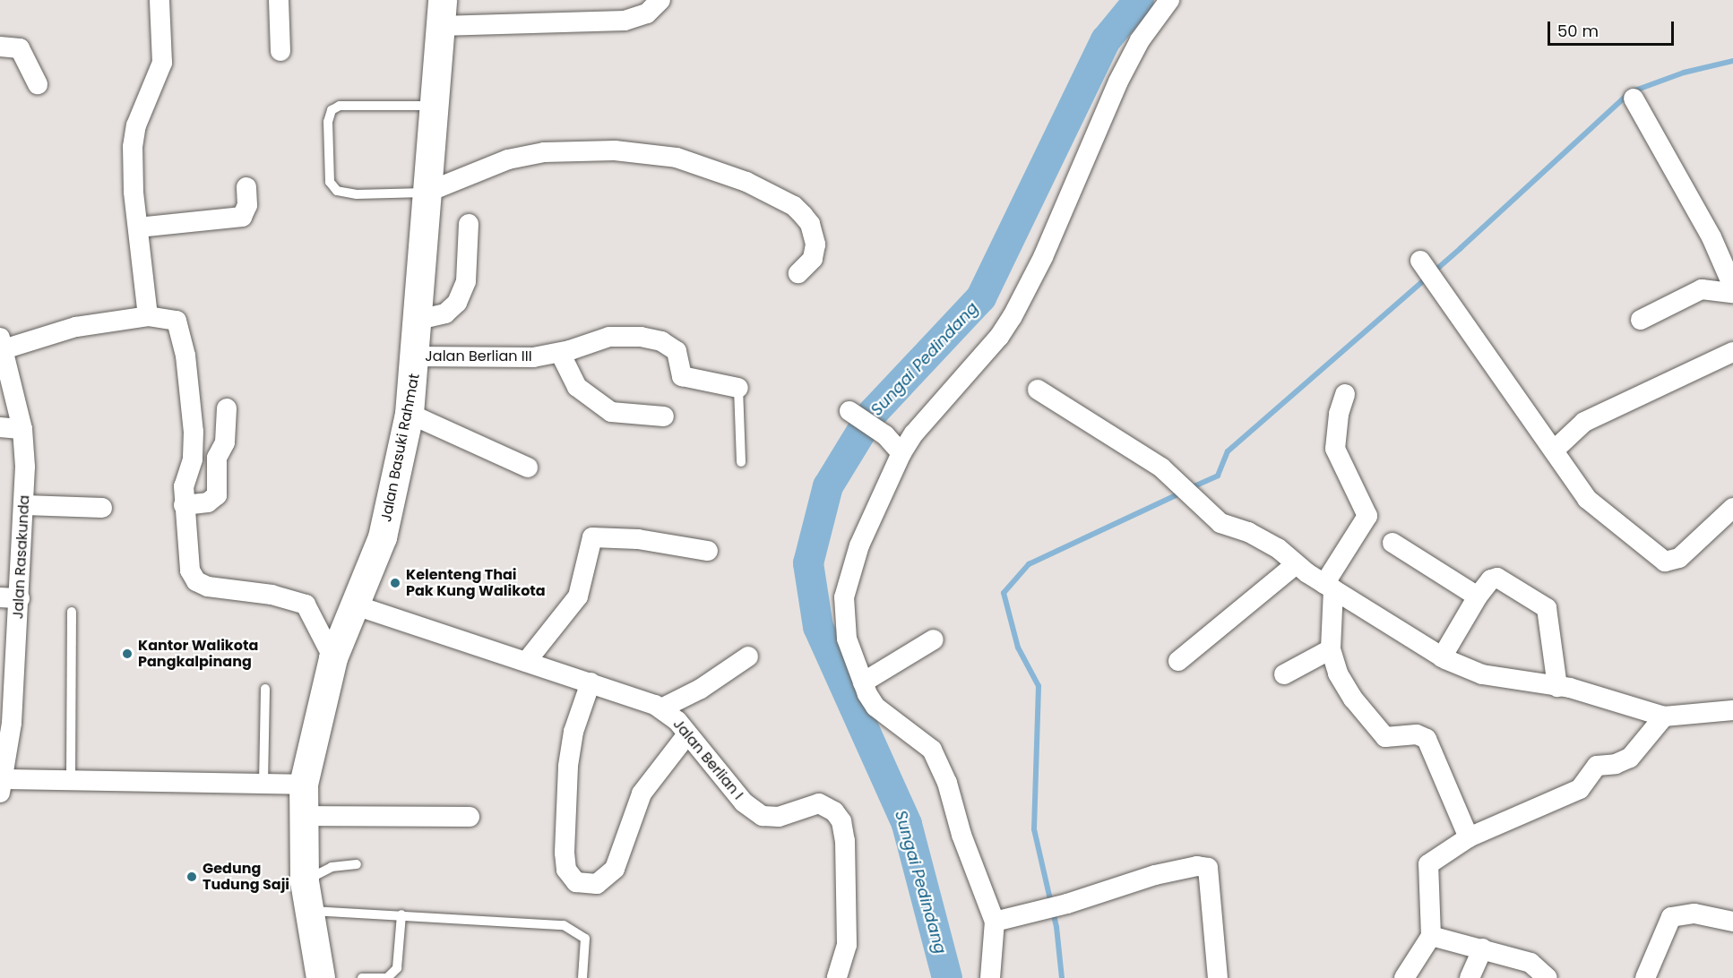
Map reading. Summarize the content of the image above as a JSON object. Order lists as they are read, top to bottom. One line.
{"streets":{"street":["Jalan Berlian III","Jalan Basuki Rahmat","Jalan Rasakunda","Jalan Berlian I"]},"crossings":[["Jalan Berlian III","Jalan Basuki Rahmat"],["Jalan Basuki Rahmat","Jalan Berlian I"]],"water":["Sungai Pedindang"],"places":["Kelenteng Thai Pak Kung Walikota","Kantor Walikota Pangkalpinang","Gedung Tudung Saji"],"scale_bar":"50 m"}
